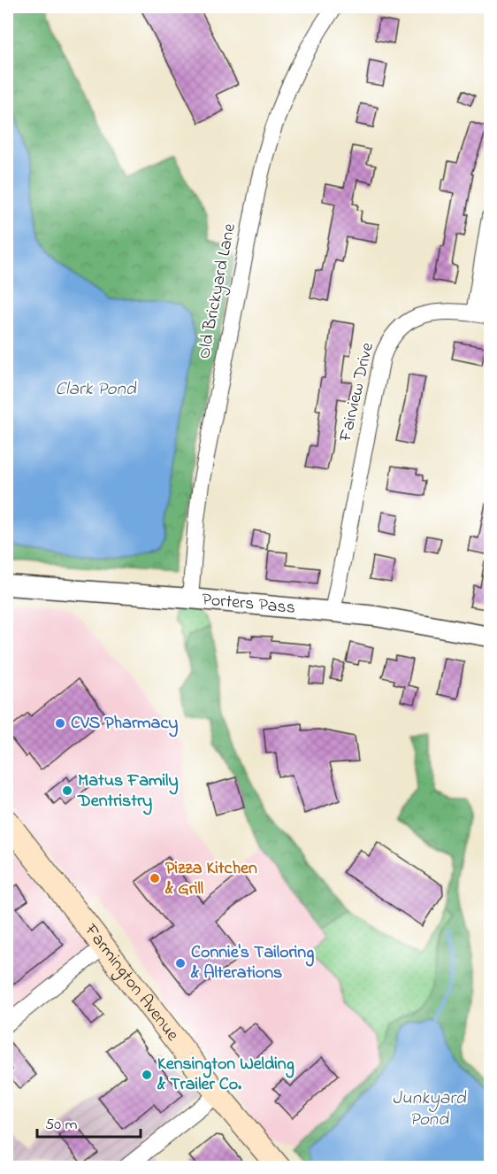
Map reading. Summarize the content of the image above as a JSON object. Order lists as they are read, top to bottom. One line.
{"streets":{"main road":["Farmington Avenue"],"street":["Old Brickyard Lane","Fairview Drive","Porters Pass"]},"crossings":[["Old Brickyard Lane","Porters Pass"],["Fairview Drive","Porters Pass"]],"water":["Clark Pond","Junkyard Pond"],"places":["CVS Pharmacy","Matus Family Dentristry","Pizza Kitchen & Grill","Connie's Tailoring & Alterations","Kensington Welding & Trailer Co."],"scale_bar":"50 m"}
